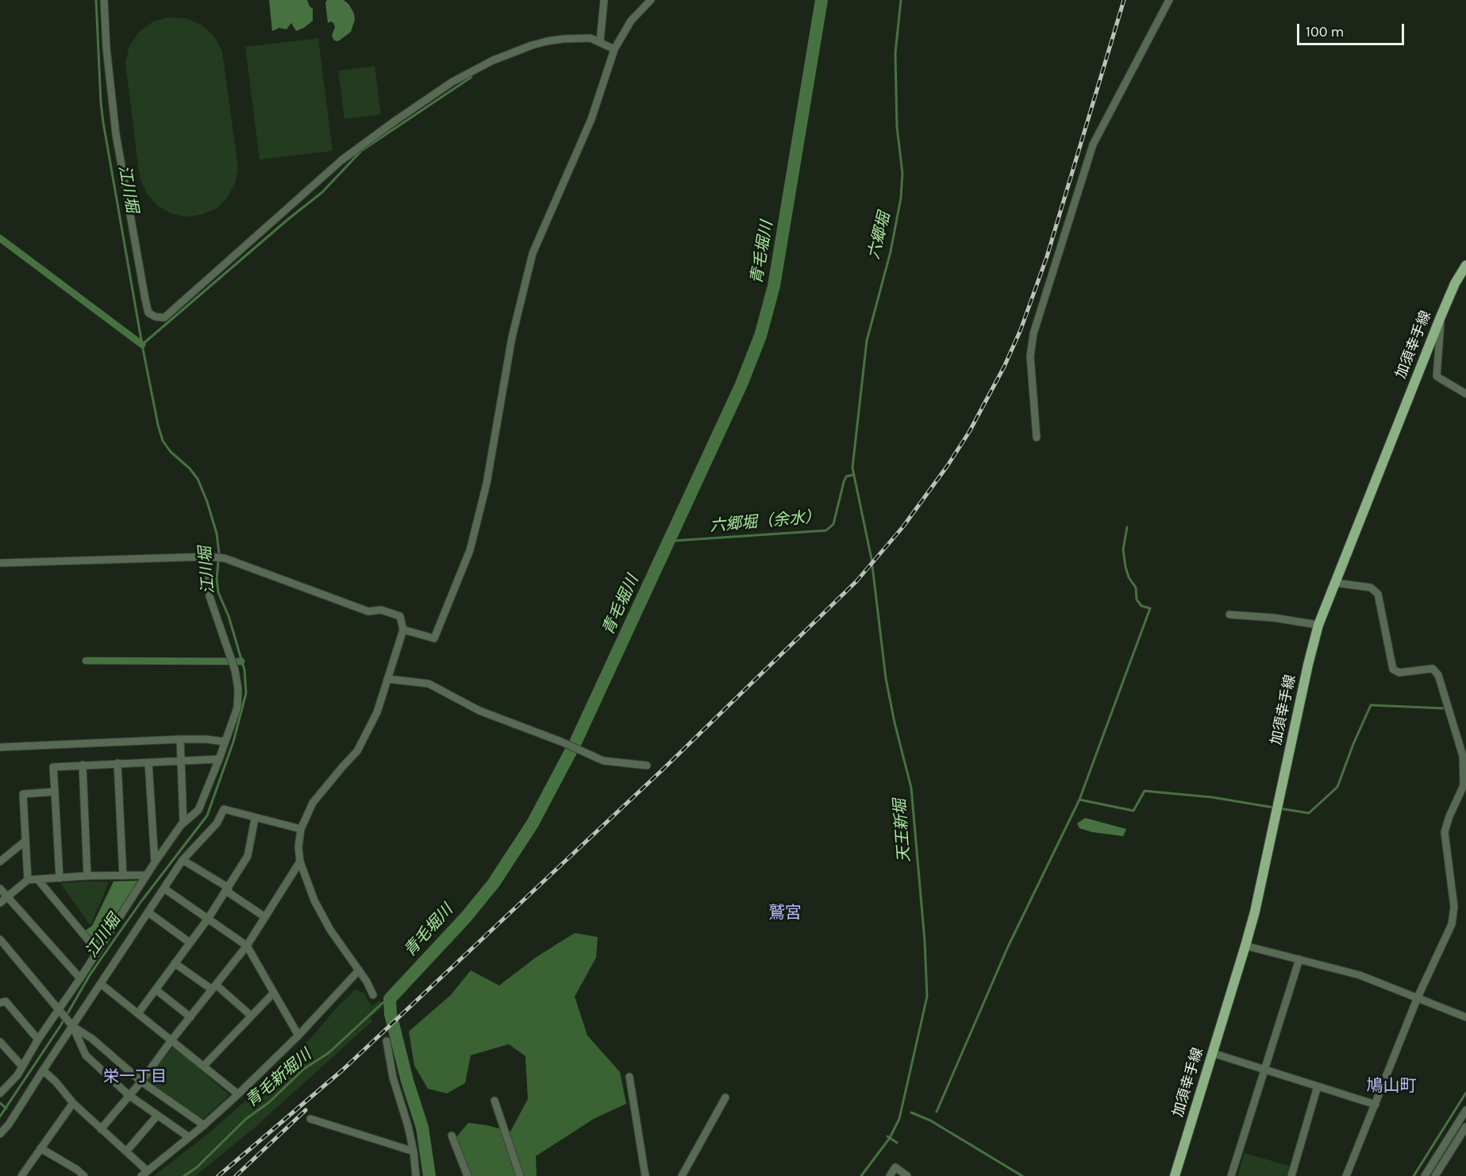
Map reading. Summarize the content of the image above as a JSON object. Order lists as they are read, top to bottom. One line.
{"streets":{"main road":["加須幸手線"]},"districts":["鷲宮","栄一丁目","鳩山町"],"water":["江川堀","六郷堀","青毛堀川","六郷堀（余水）","天王新堀","青毛新堀川"],"scale_bar":"100 m"}
